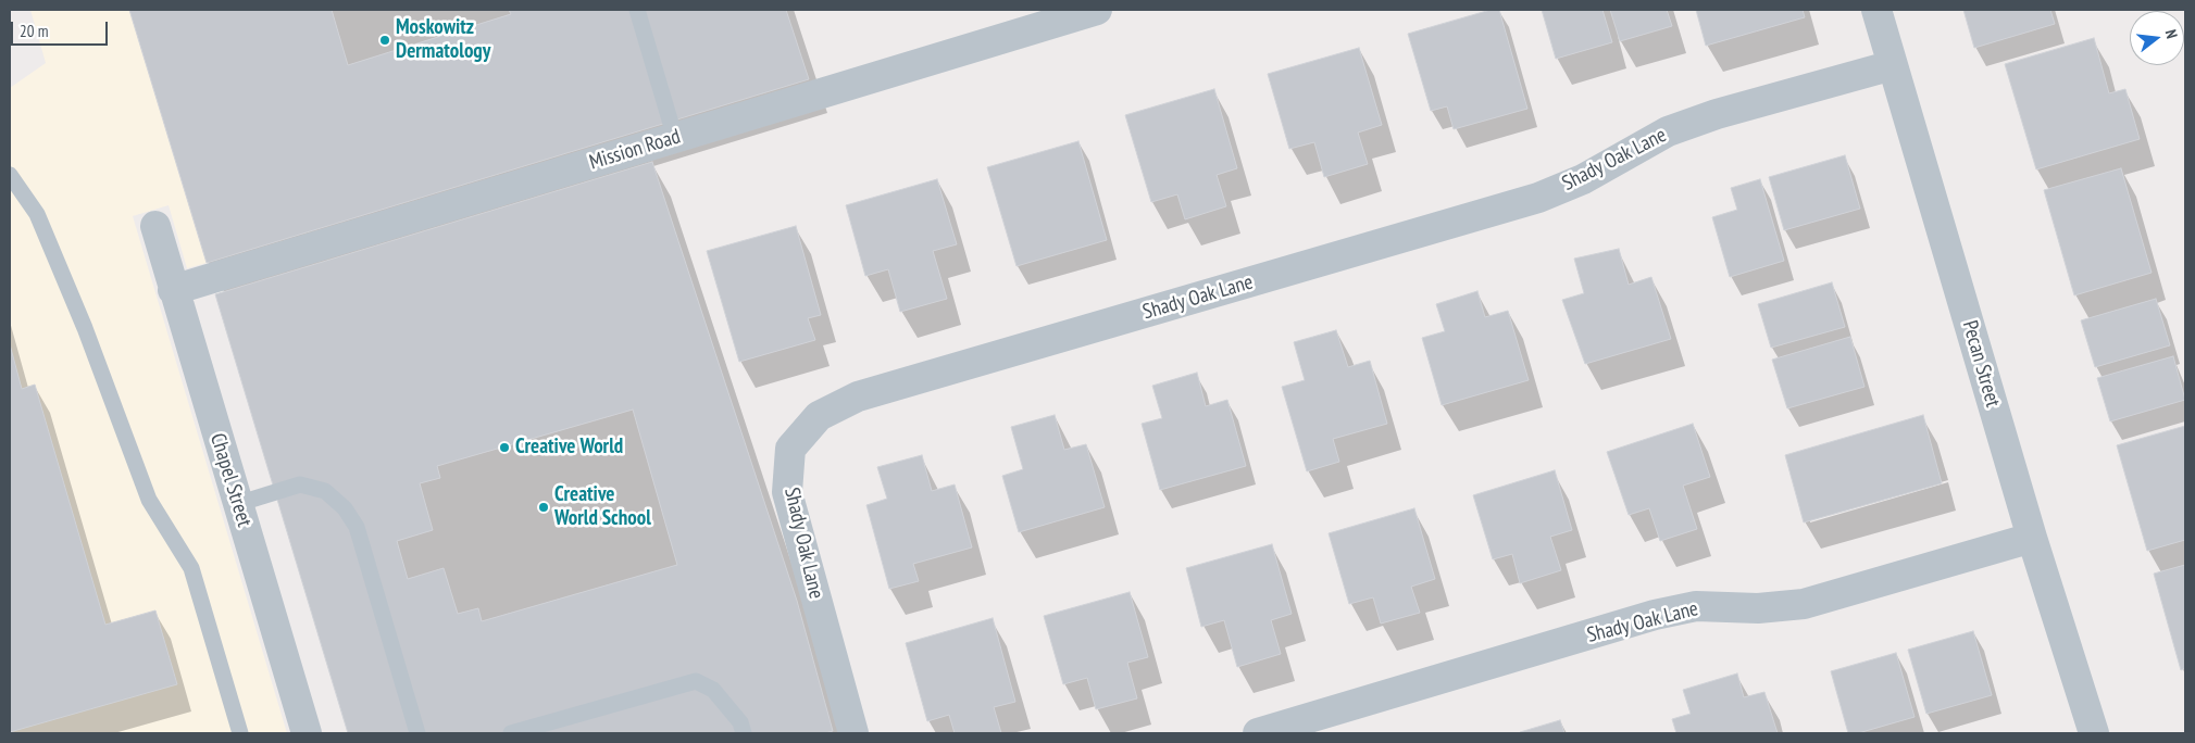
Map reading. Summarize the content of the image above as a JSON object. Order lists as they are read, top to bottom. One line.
{"streets":{"street":["Mission Road","Shady Oak Lane","Pecan Street","Chapel Street"]},"crossings":[["Mission Road","Chapel Street"],["Shady Oak Lane","Pecan Street"]],"places":["Moskowitz Dermatology","Creative World","Creative World School"],"scale_bar":"20 m","north":"right"}
